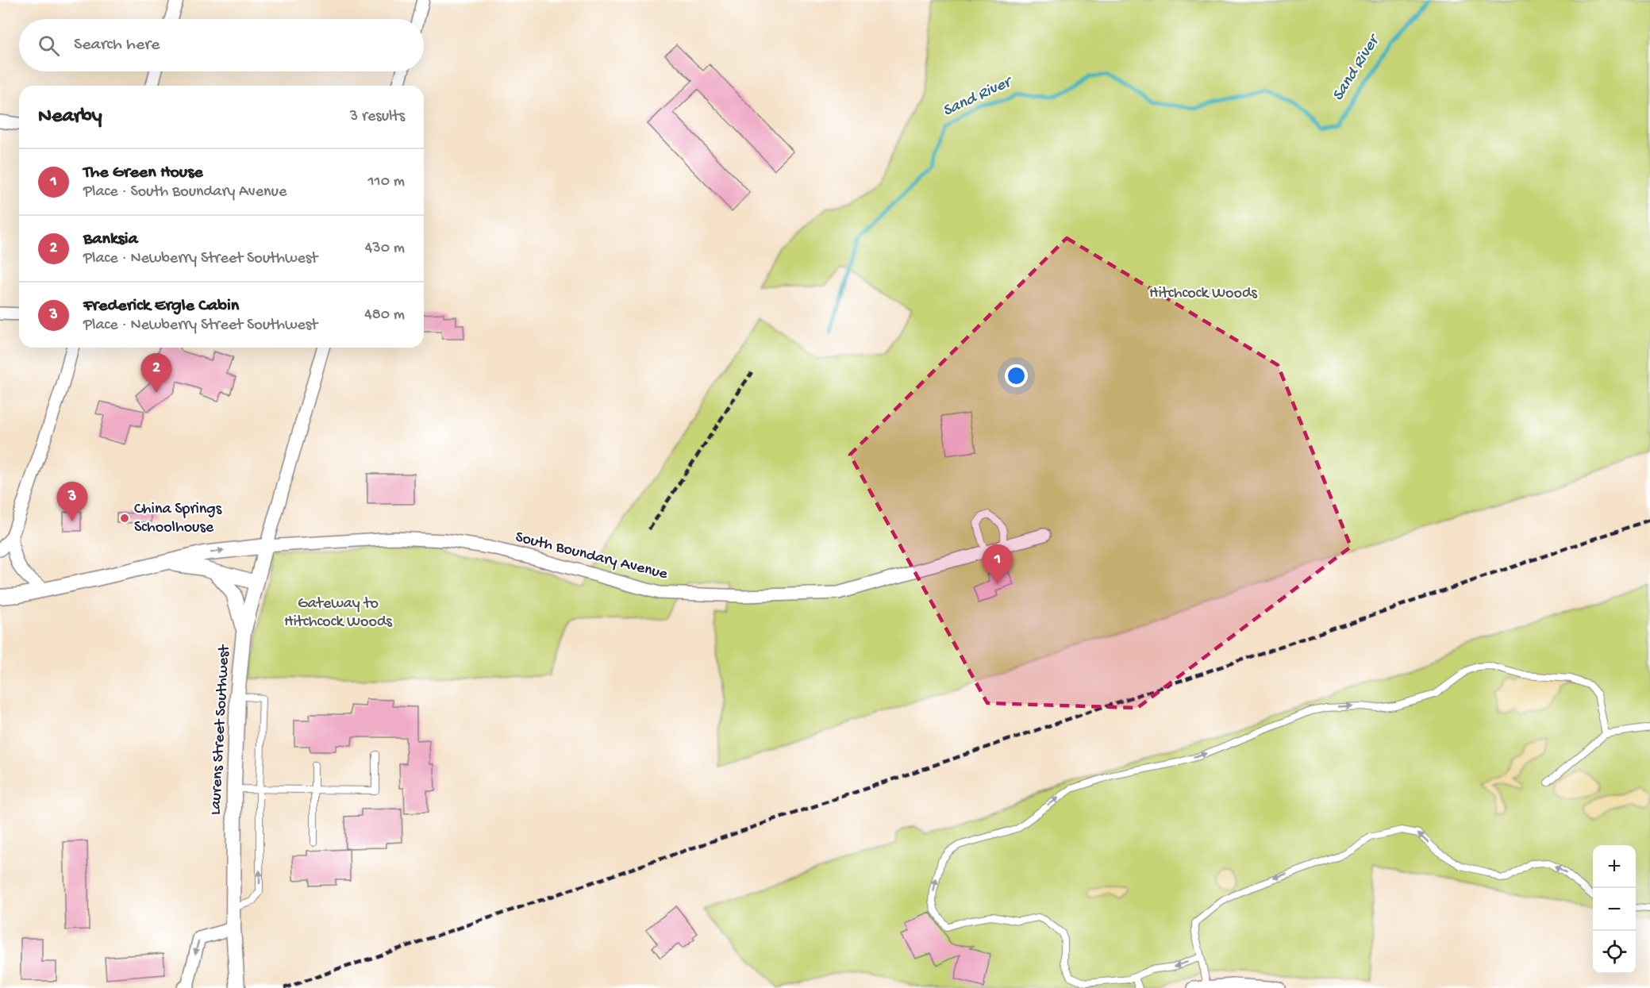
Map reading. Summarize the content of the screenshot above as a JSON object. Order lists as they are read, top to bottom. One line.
{"streets":{"street":["South Boundary Avenue","Laurens Street Southwest"]},"crossings":[["South Boundary Avenue","Laurens Street Southwest"]],"water":["Sand River"],"parks":["Hitchcock Woods","Gateway to Hitchcock Woods"],"places":["China Springs Schoolhouse"],"page":{"search":"Search here","heading":["Nearby","3 results"],"list":[{"mark":"1","name":"The Green House","note":"Place · South Boundary Avenue","value":"110 m"},{"mark":"2","name":"Banksia","note":"Place · Newberry Street Southwest","value":"430 m"},{"mark":"3","name":"Frederick Ergle Cabin","note":"Place · Newberry Street Southwest","value":"480 m"}],"pins":["2","3","1"],"map_buttons":["+","−"]}}
